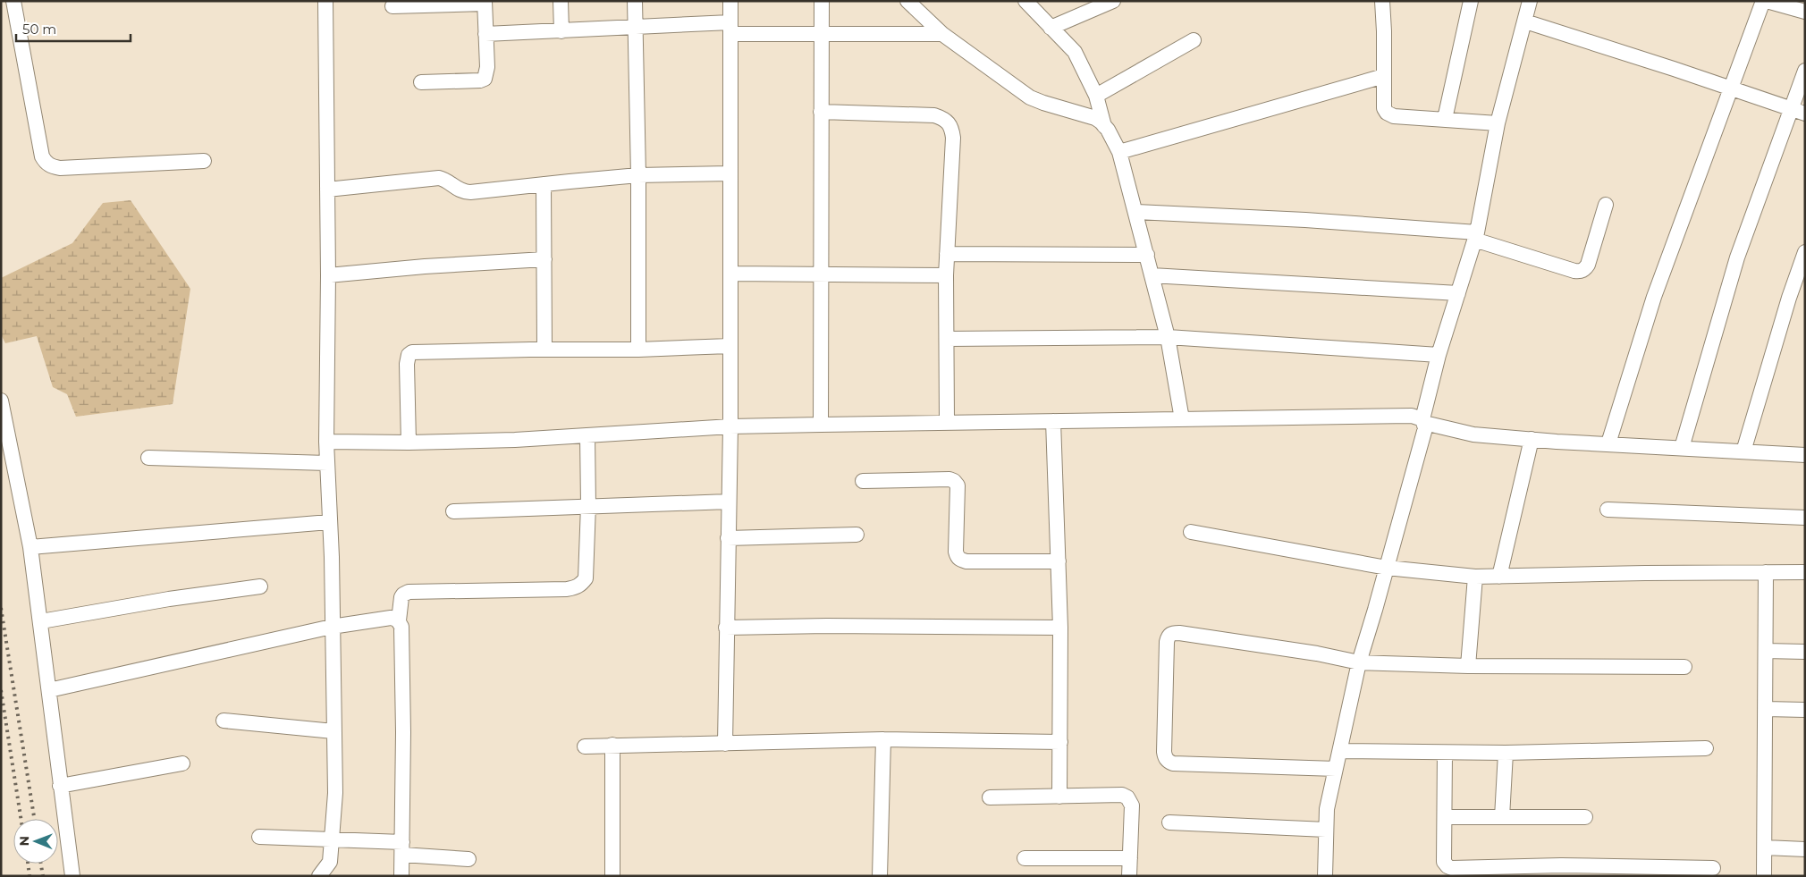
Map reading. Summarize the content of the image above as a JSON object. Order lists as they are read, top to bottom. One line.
{"scale_bar":"50 m","north":"left"}
